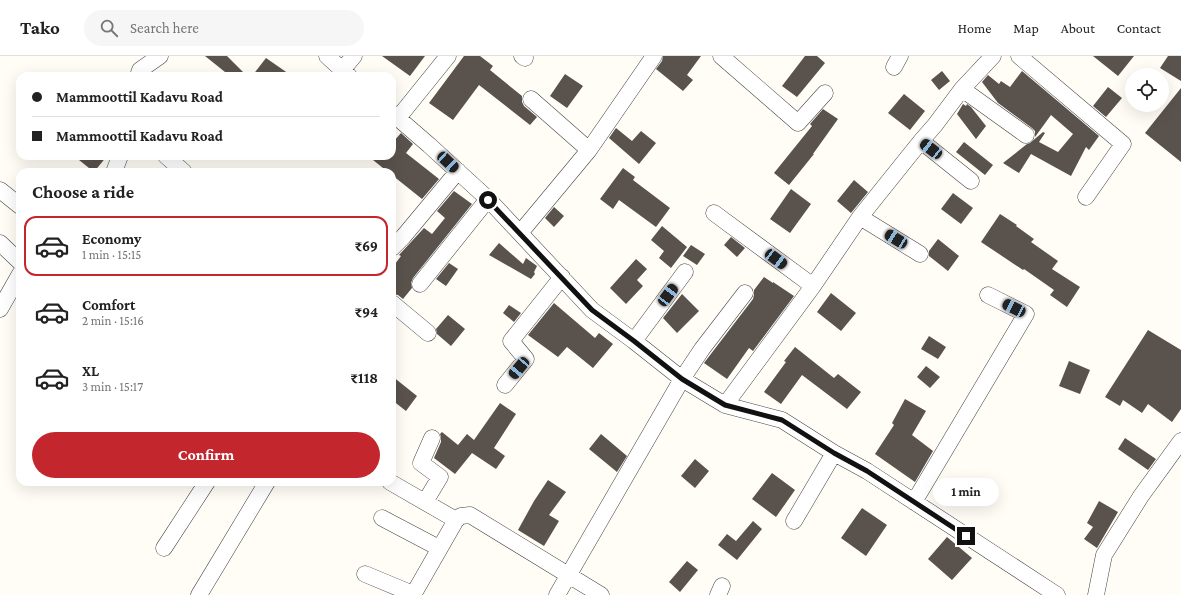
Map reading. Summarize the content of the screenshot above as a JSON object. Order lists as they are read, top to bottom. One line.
{"page":{"header":"Tako","search":"Search here","nav":["Home","Map","About","Contact"],"banner":["Mammoottil Kadavu Road","Mammoottil Kadavu Road"],"heading":"Choose a ride","list":[{"name":"Economy","note":"1 min · 15:15","value":"₹69"},{"name":"Comfort","note":"2 min · 15:16","value":"₹94"},{"name":"XL","note":"3 min · 15:17","value":"₹118"}],"buttons":"Confirm","bubble":"1 min"}}
